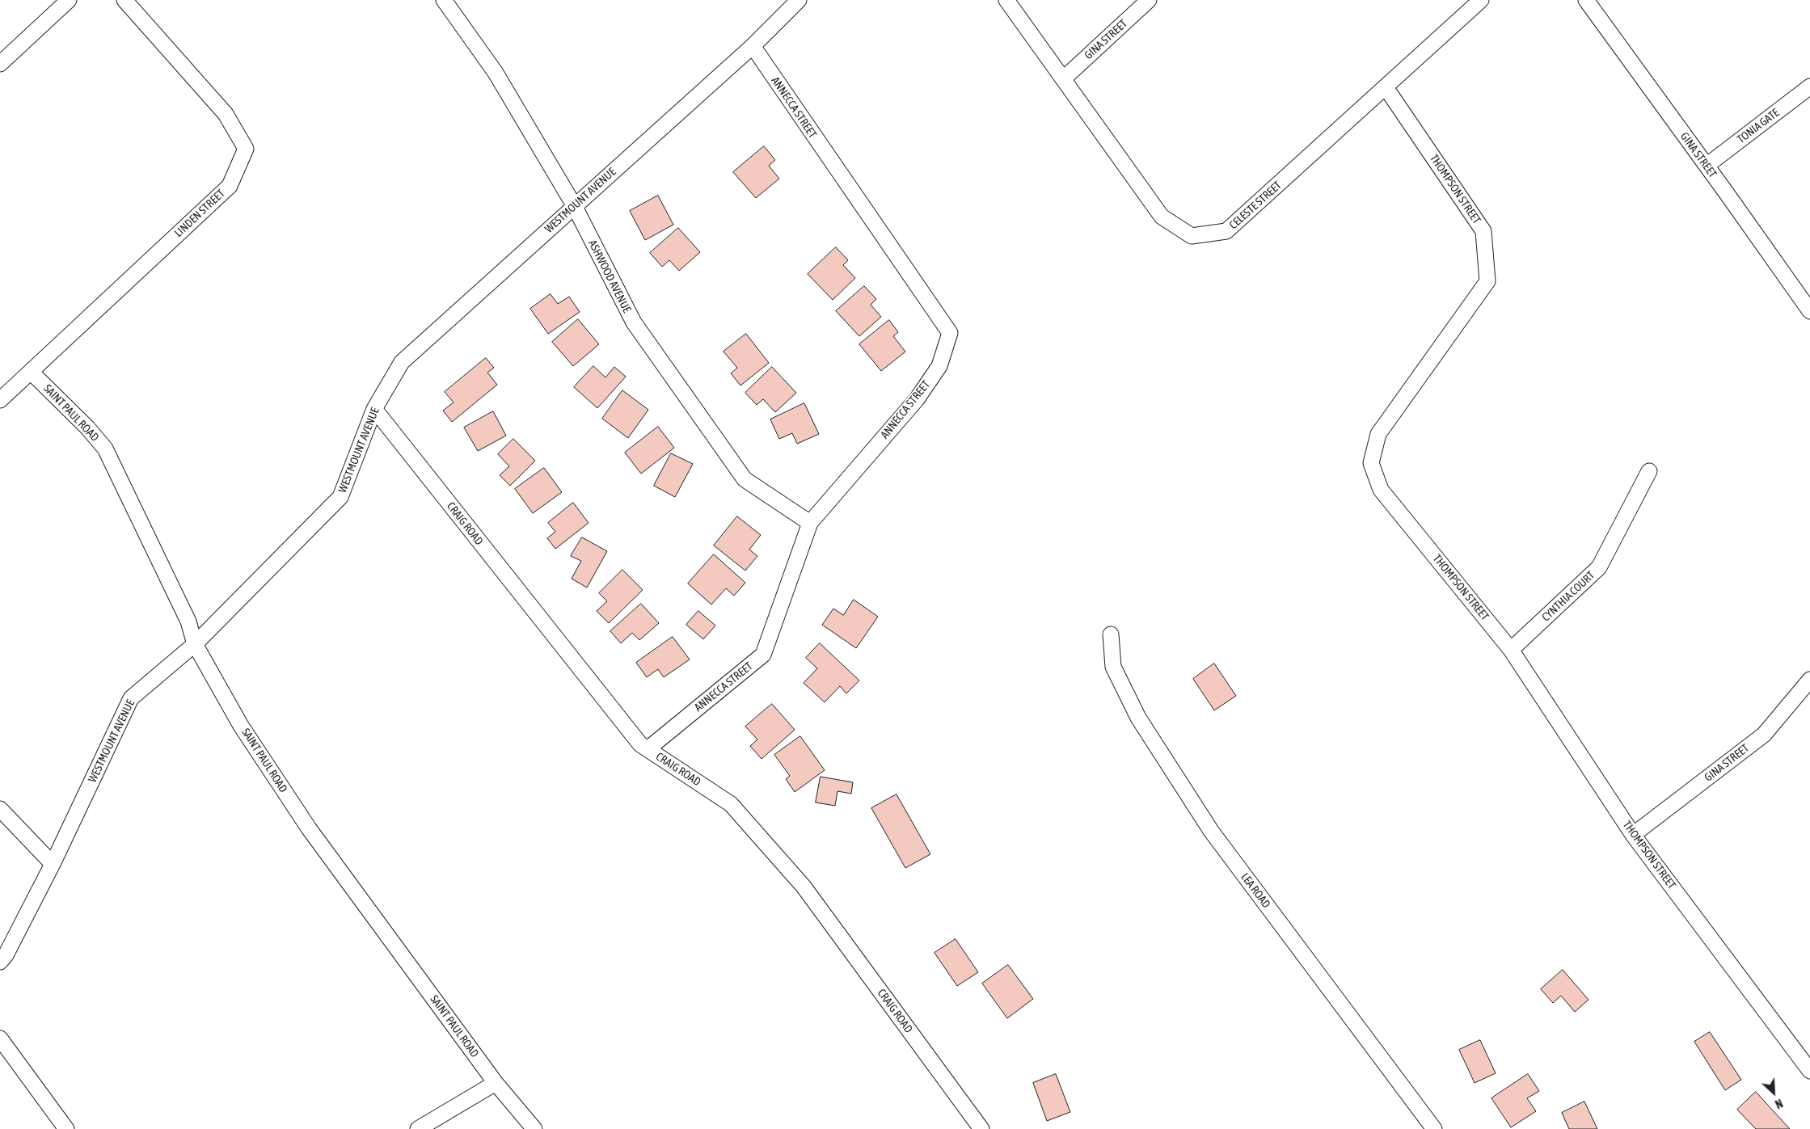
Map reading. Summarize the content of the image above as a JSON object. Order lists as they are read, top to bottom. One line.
{"streets":{"street":["GINA STREET","ANNECCA STREET","TONIA GATE","THOMPSON STREET","WESTMOUNT AVENUE","CELESTE STREET","LINDEN STREET","ASHWOOD AVENUE","SAINT PAUL ROAD","CRAIG ROAD","CYNTHIA COURT","LEA ROAD"]},"crossings":[["GINA STREET","TONIA GATE"],["GINA STREET","THOMPSON STREET"],["GINA STREET","CELESTE STREET"],["ANNECCA STREET","WESTMOUNT AVENUE"],["ANNECCA STREET","ASHWOOD AVENUE"],["ANNECCA STREET","CRAIG ROAD"],["THOMPSON STREET","CELESTE STREET"],["THOMPSON STREET","CYNTHIA COURT"],["WESTMOUNT AVENUE","ASHWOOD AVENUE"],["WESTMOUNT AVENUE","SAINT PAUL ROAD"],["WESTMOUNT AVENUE","CRAIG ROAD"],["LINDEN STREET","SAINT PAUL ROAD"]],"north":"bottom right"}
